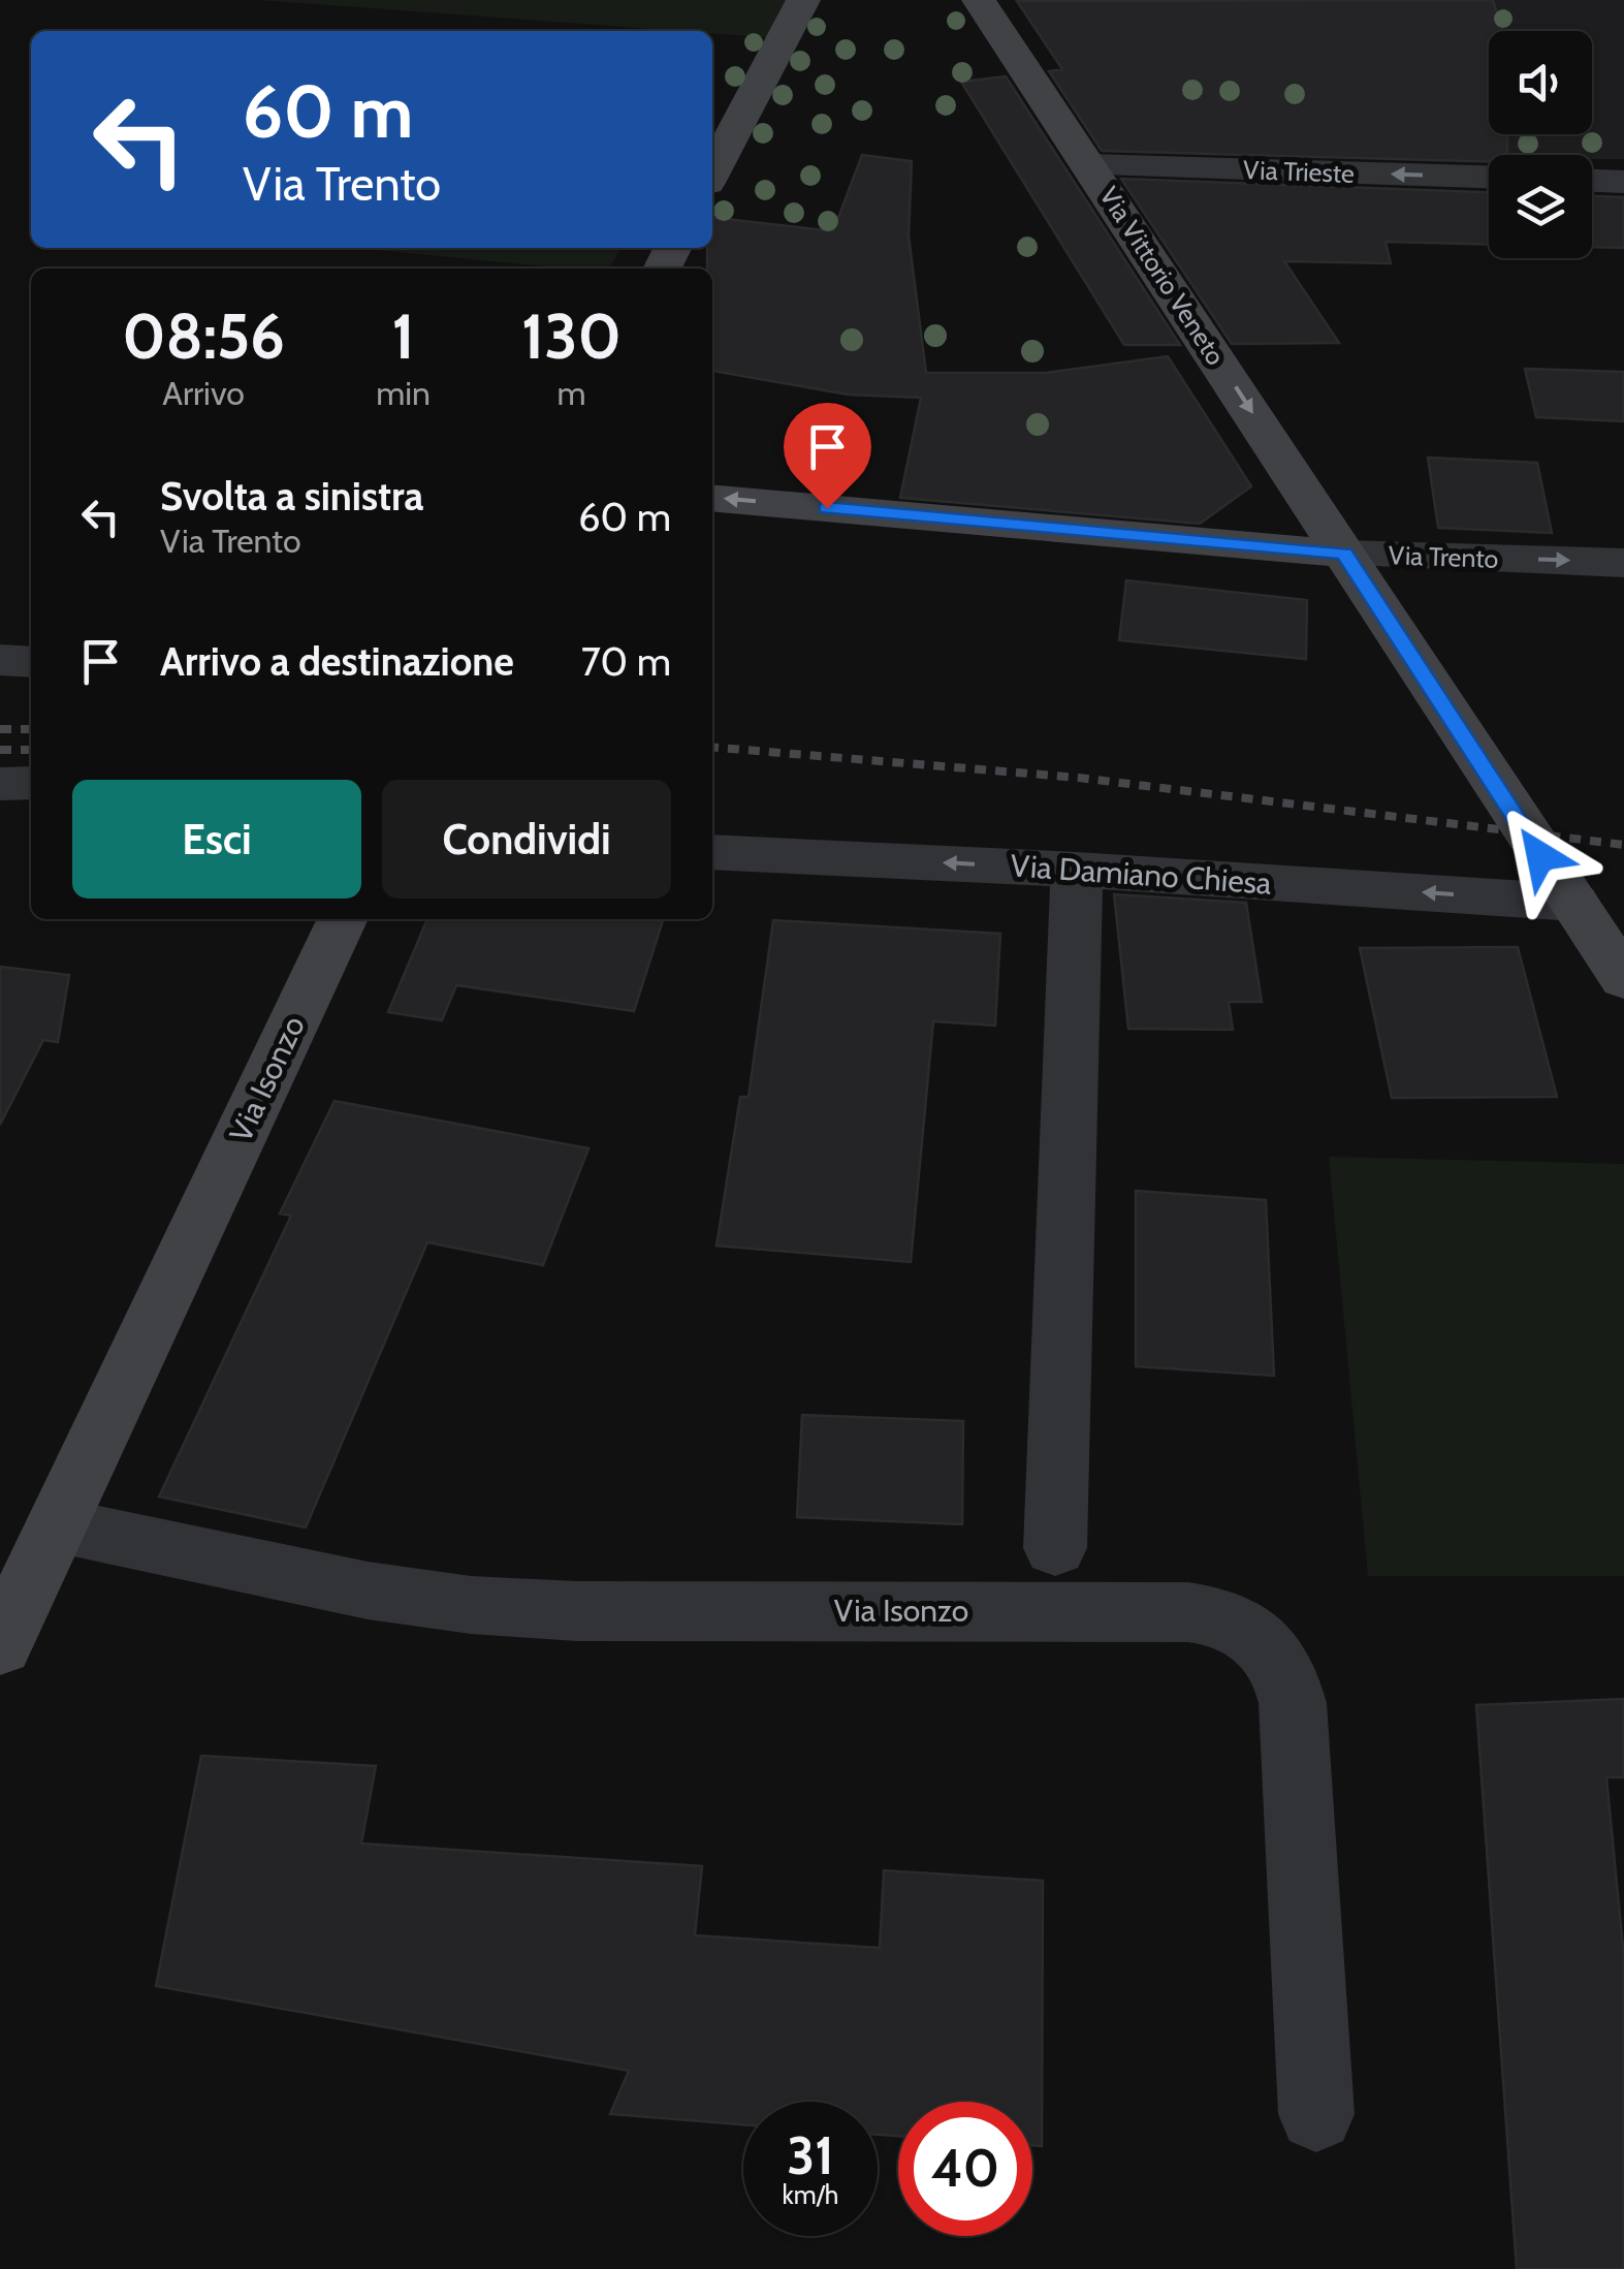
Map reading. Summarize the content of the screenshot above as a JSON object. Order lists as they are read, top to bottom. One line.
{"streets":{"street":["Via Trieste","Via Vittorio Veneto","Via Trento","Via Damiano Chiesa","Via Isonzo"]},"crossings":[["Via Trieste","Via Vittorio Veneto"],["Via Vittorio Veneto","Via Trento"],["Via Vittorio Veneto","Via Damiano Chiesa"]],"one_way":["Via Trieste","Via Vittorio Veneto","Via Damiano Chiesa"],"page":{"turn":["60 m","Via Trento"],"eta":["08:56","Arrivo","1","min","130","m"],"list":[{"name":"Svolta a sinistra","note":"Via Trento","value":"60 m"},{"name":"Arrivo a destinazione","value":"70 m"}],"buttons":["Esci","Condividi"],"speed":"31 km/h","limit":"40"}}
